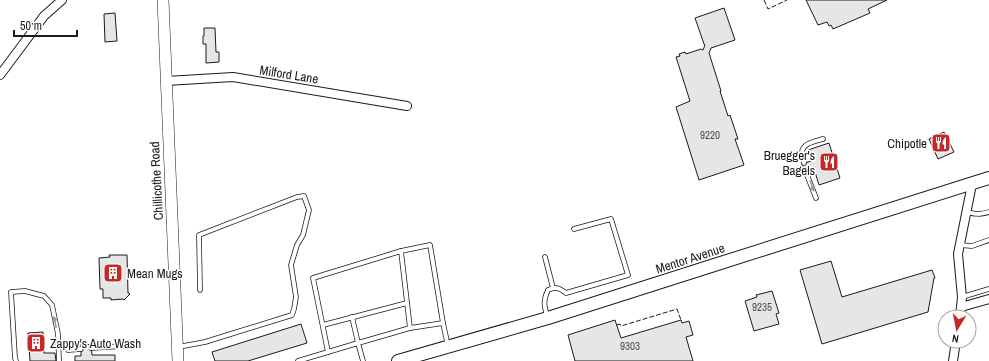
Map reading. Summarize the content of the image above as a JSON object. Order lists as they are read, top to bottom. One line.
{"streets":{"main road":["Mentor Avenue"],"street":["Milford Lane","Chillicothe Road"]},"crossings":[["Milford Lane","Chillicothe Road"]],"places":{"restaurant":["Chipotle","Bruegger's Bagels"],"building":["Mean Mugs","Zappy's Auto Wash"]},"house_numbers":["9220","9235","9303"],"scale_bar":"50 m","north":"bottom"}
